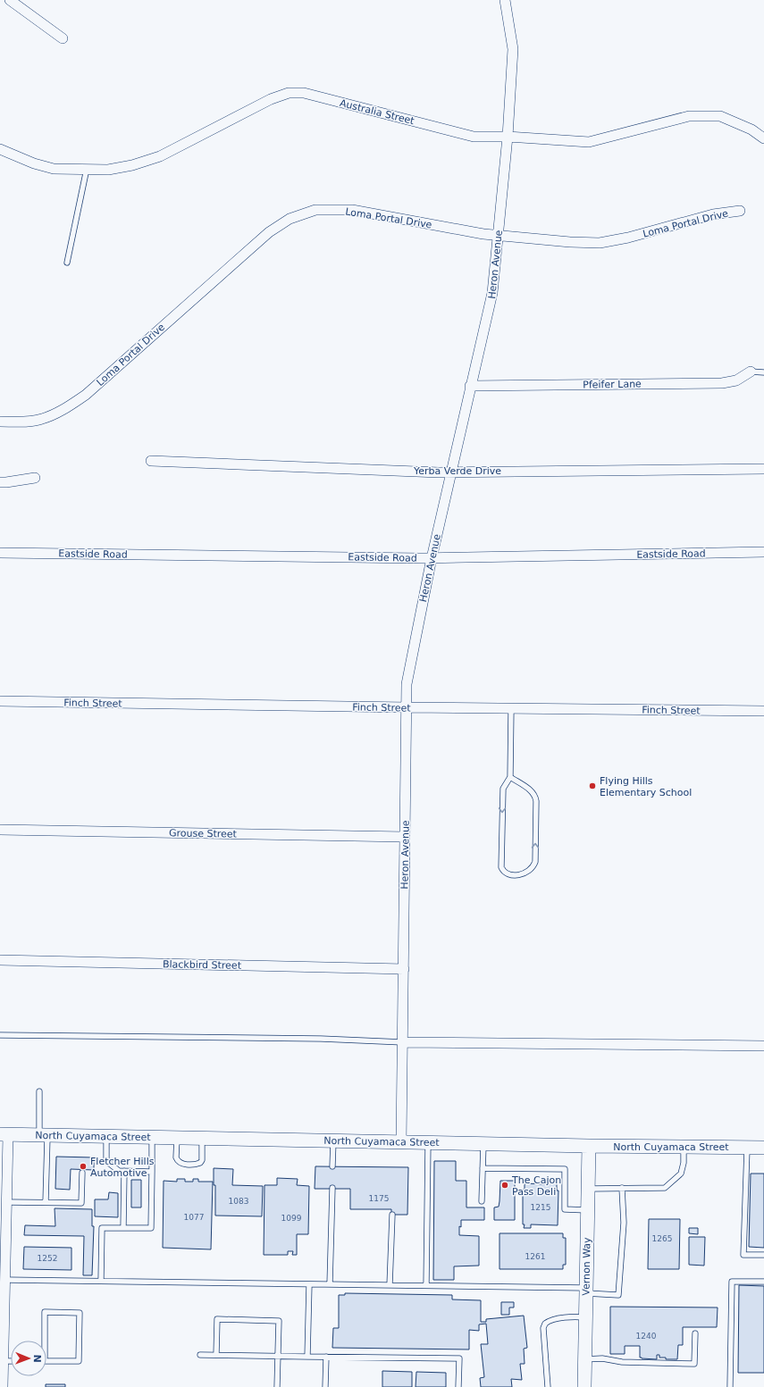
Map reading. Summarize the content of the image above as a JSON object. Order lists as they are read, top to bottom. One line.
{"streets":{"main road":["North Cuyamaca Street","Vernon Way"],"street":["Australia Street","Loma Portal Drive","Heron Avenue","Pfeifer Lane","Yerba Verde Drive","Eastside Road","Finch Street","Grouse Street","Blackbird Street"]},"crossings":[["Australia Street","Heron Avenue"],["Loma Portal Drive","Heron Avenue"],["Heron Avenue","Pfeifer Lane"],["Heron Avenue","Yerba Verde Drive"],["Heron Avenue","Eastside Road"],["Heron Avenue","Finch Street"],["Heron Avenue","Grouse Street"],["Heron Avenue","Blackbird Street"],["Heron Avenue","North Cuyamaca Street"],["North Cuyamaca Street","Vernon Way"]],"places":["Flying Hills Elementary School","Fletcher Hills Automotive","The Cajon Pass Deli"],"house_numbers":["1175","1083","1215","1077","1099","1265","1261","1252","1240"],"north":"right"}
